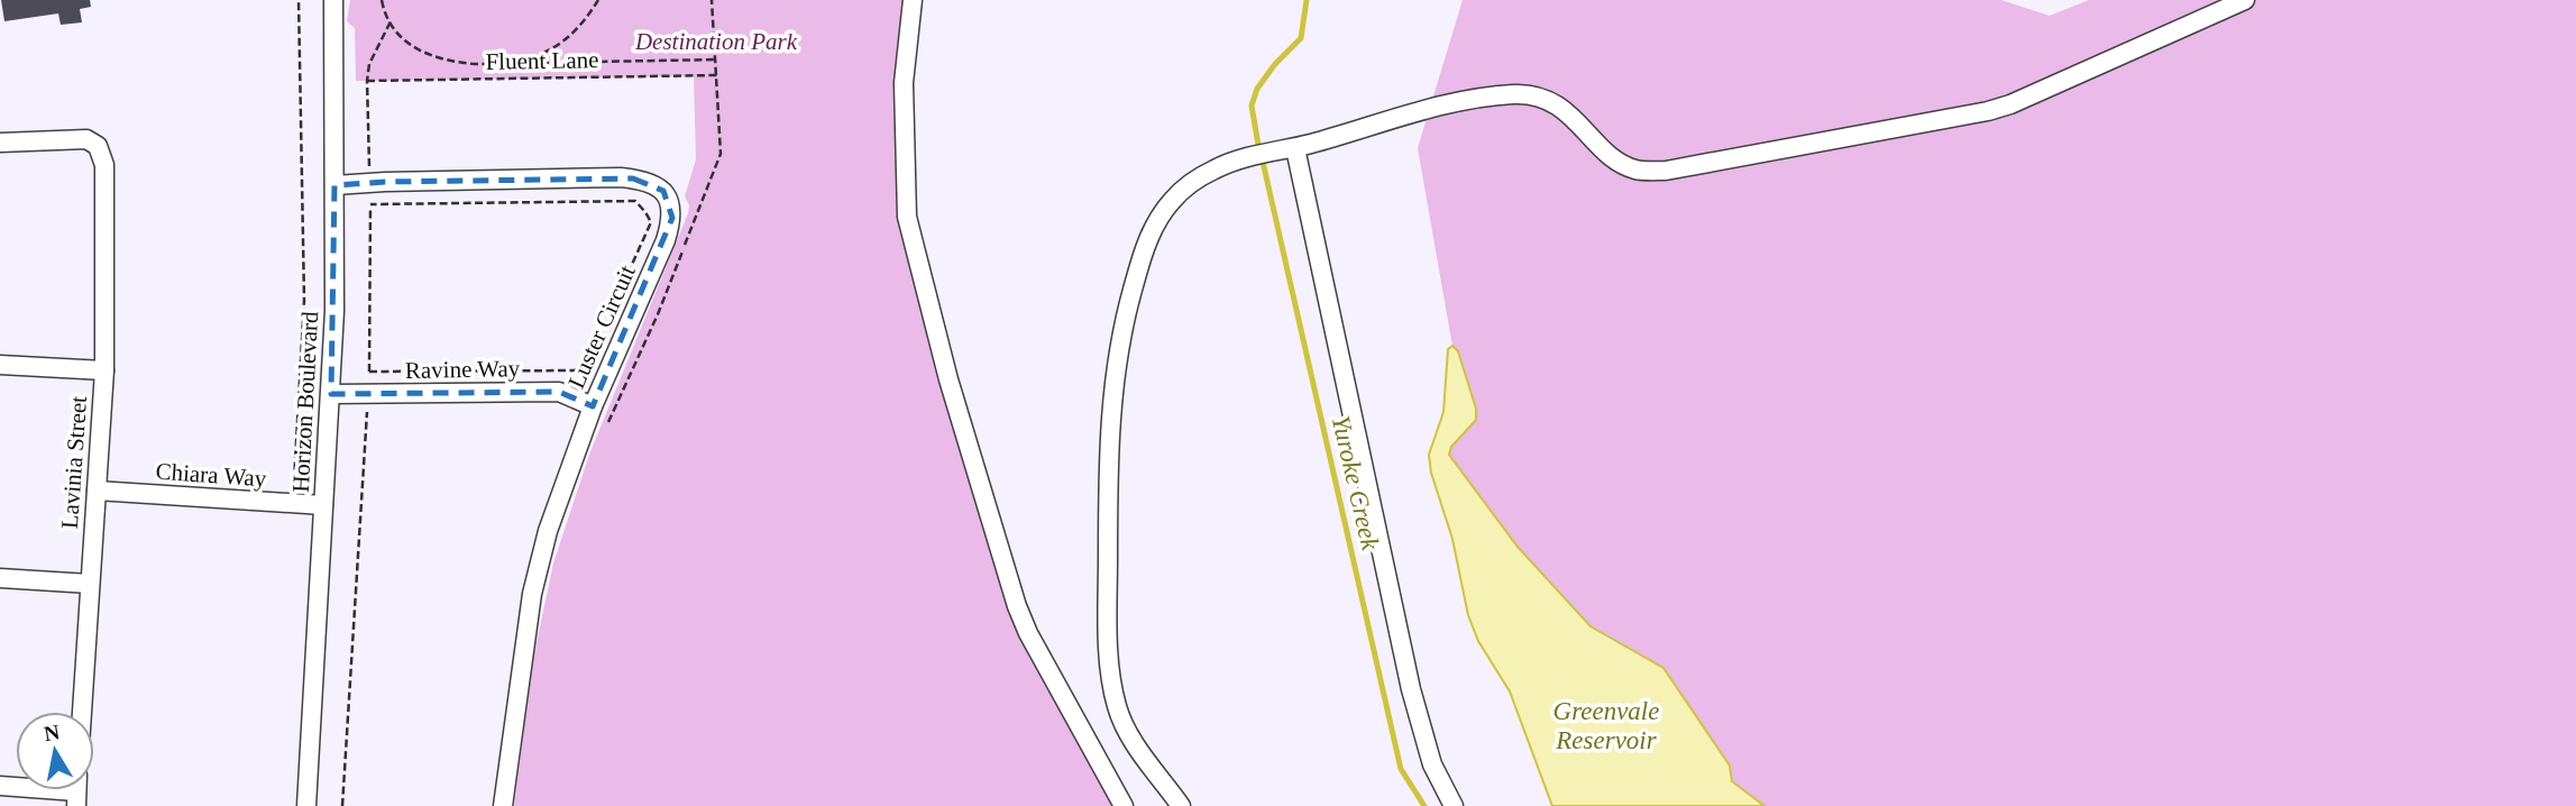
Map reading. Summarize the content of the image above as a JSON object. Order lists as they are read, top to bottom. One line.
{"streets":{"street":["Luster Circuit","Ravine Way","Horizon Boulevard","Lavinia Street","Chiara Way"],"path":["Fluent Lane"]},"crossings":[["Luster Circuit","Ravine Way"],["Luster Circuit","Horizon Boulevard"],["Ravine Way","Horizon Boulevard"],["Horizon Boulevard","Chiara Way"],["Lavinia Street","Chiara Way"]],"water":["Yuroke Creek","Greenvale Reservoir"],"parks":["Destination Park"],"north":"top"}
